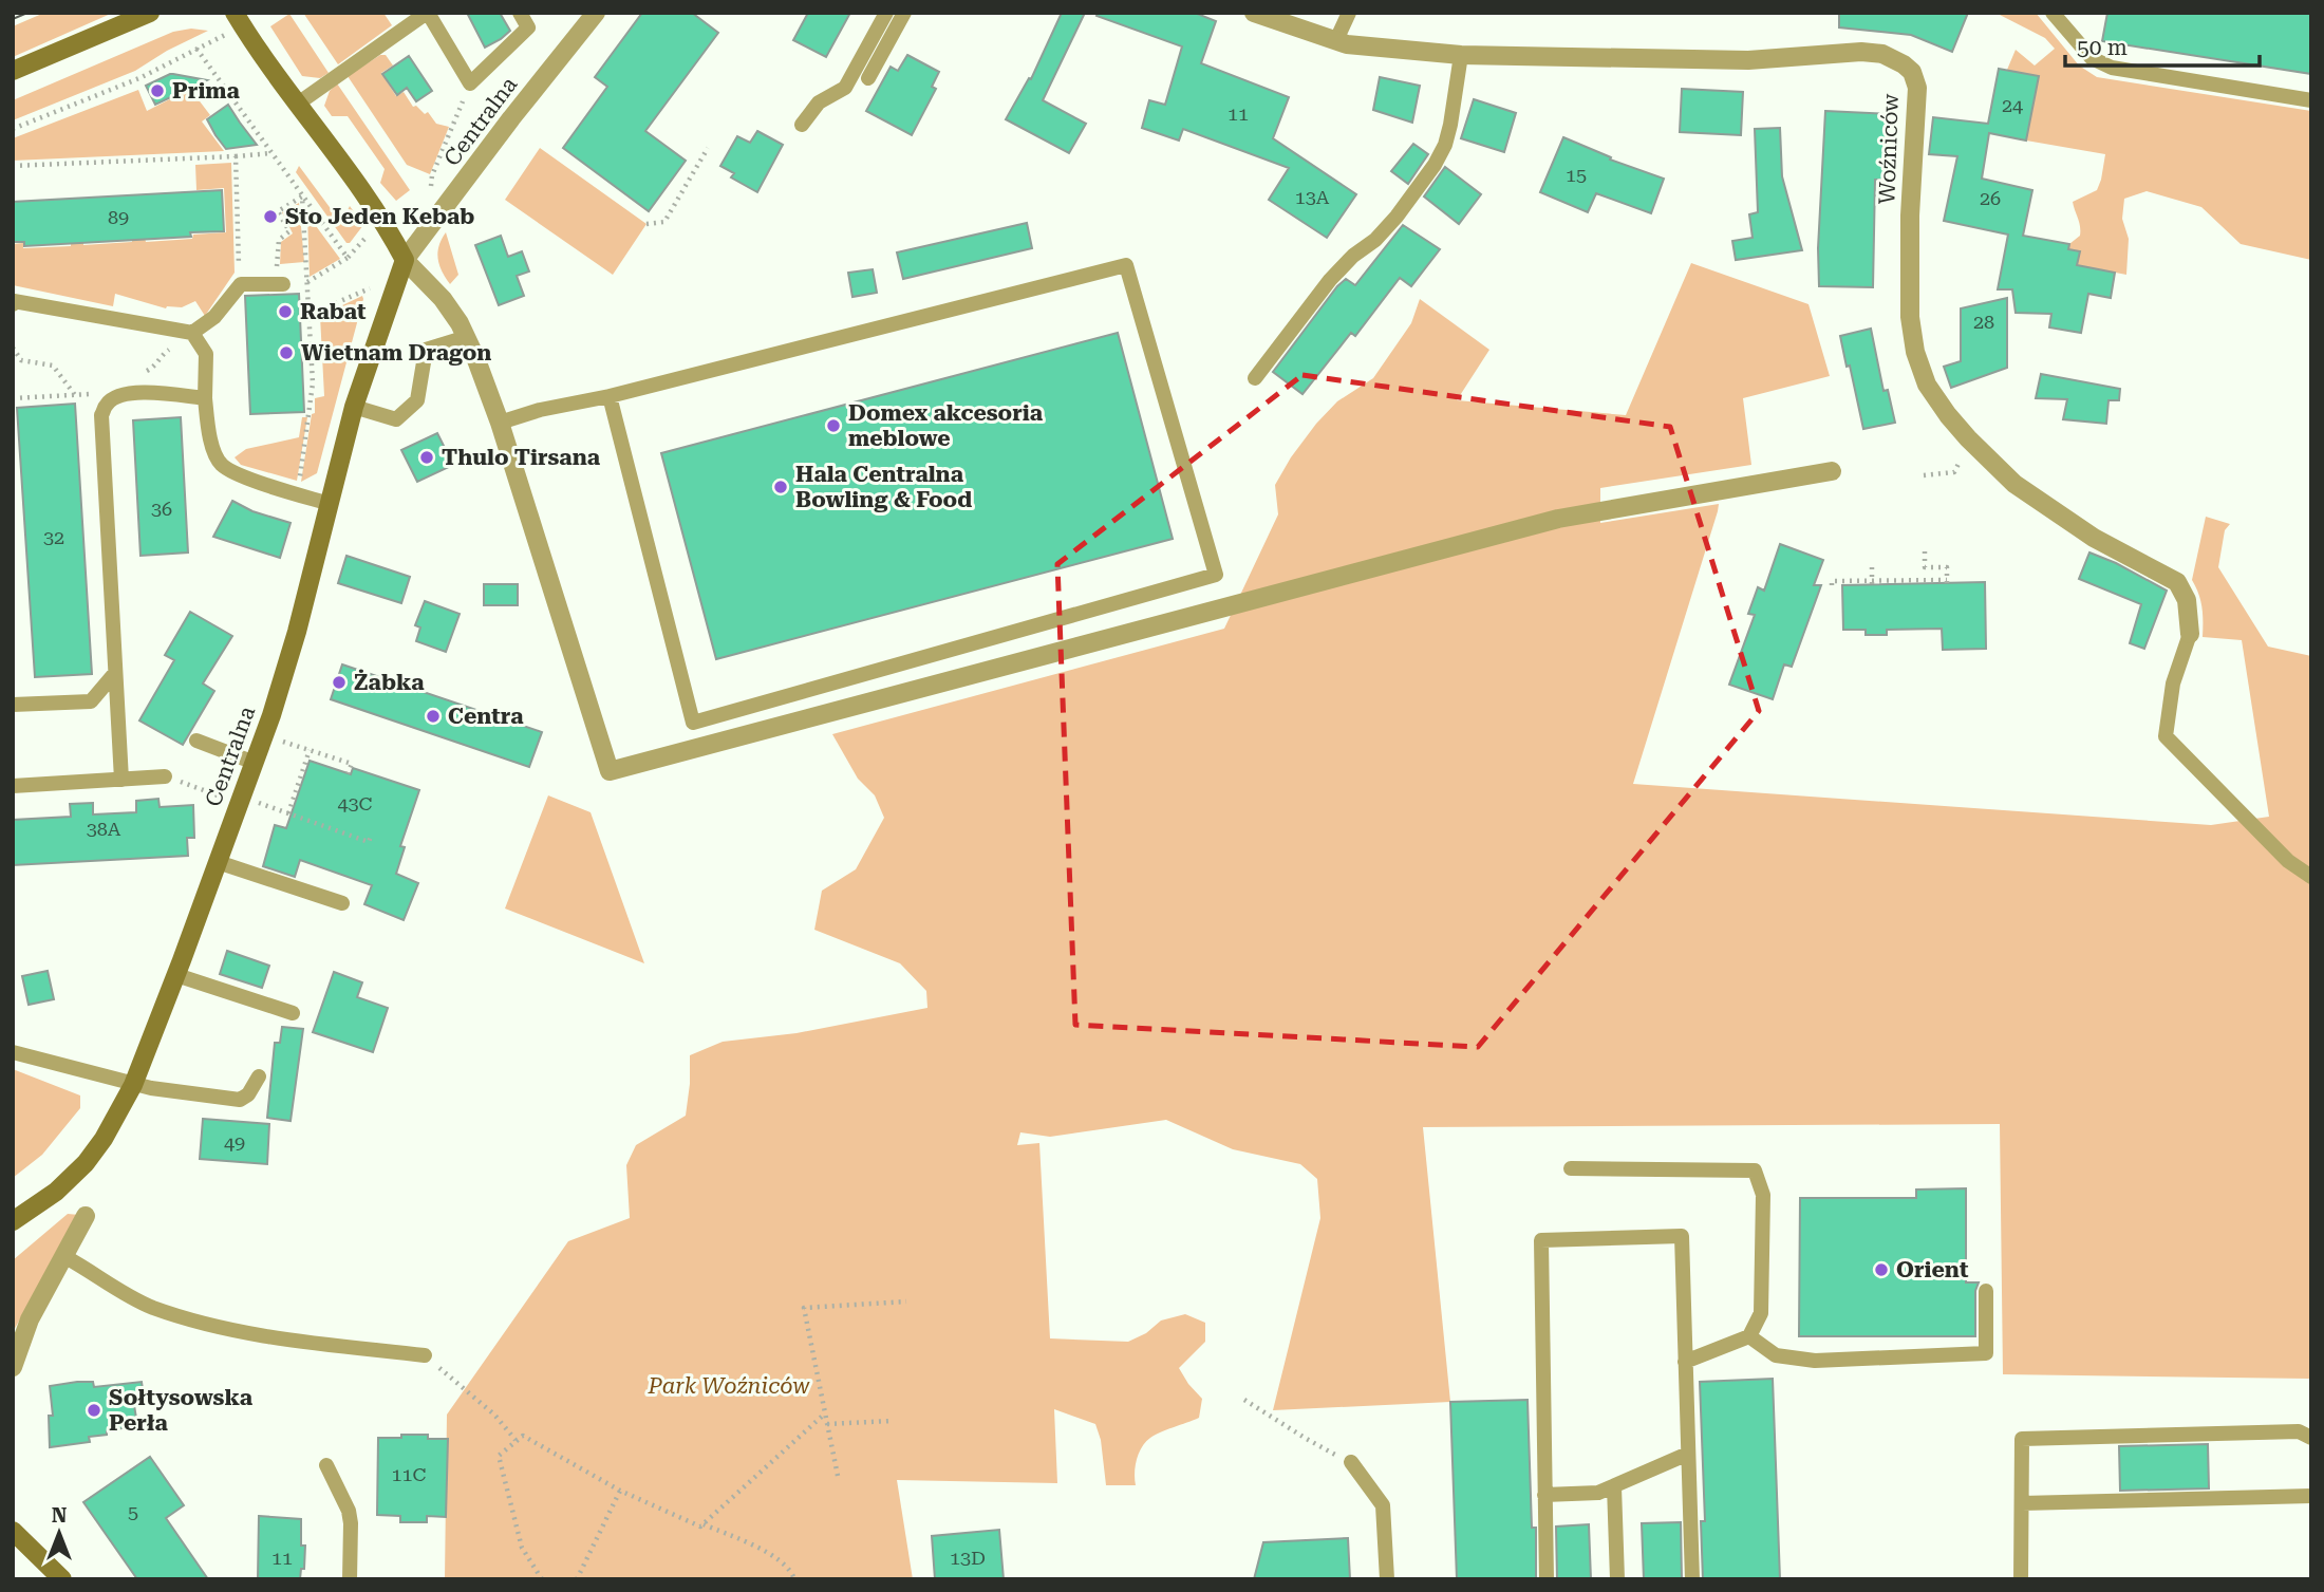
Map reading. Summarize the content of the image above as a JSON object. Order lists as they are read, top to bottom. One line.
{"streets":{"street":["Centralna","Woźniców"]},"parks":["Park Woźniców"],"places":["Prima","Sto Jeden Kebab","Rabat","Wietnam Dragon","Domex akcesoria meblowe","Thulo Tirsana","Hala Centralna Bowling & Food","Żabka","Centra","Orient","Sołtysowska Perła"],"house_numbers":["24","11","15","13A","26","89","28","36","32","43C","38A","49","11C","5","11","13D"],"scale_bar":"50 m","north":"top"}
